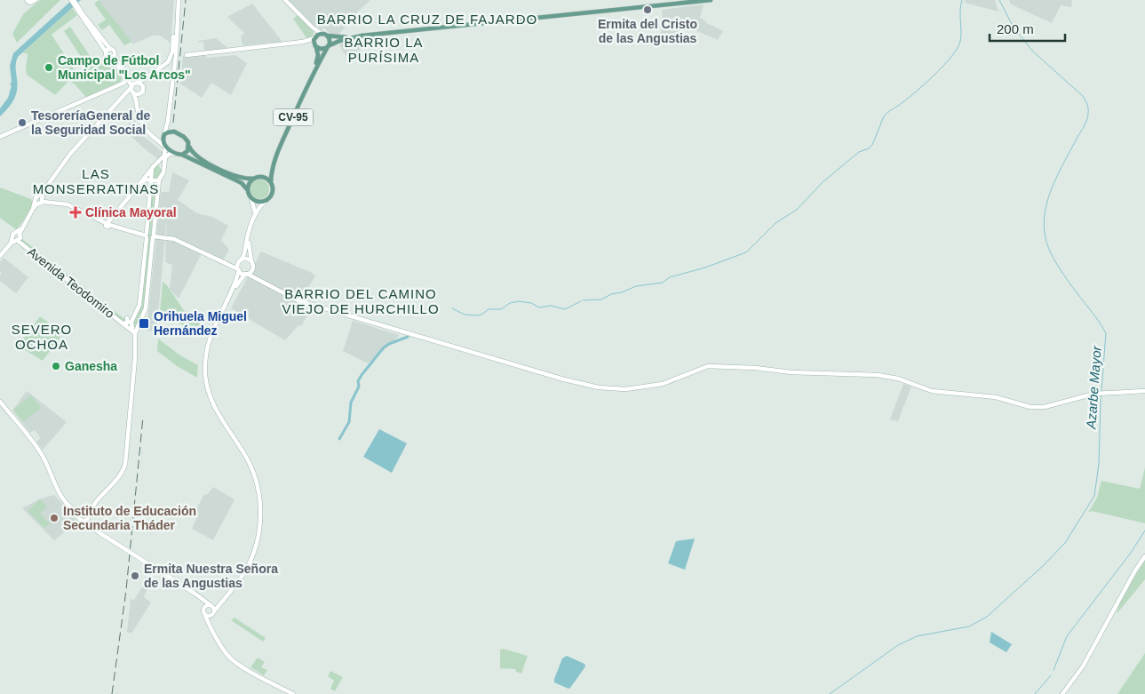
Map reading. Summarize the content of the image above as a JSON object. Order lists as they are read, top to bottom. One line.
{"streets":{"main road":["CV-95","Avenida Teodomiro"]},"districts":["BARRIO LA CRUZ DE FAJARDO","BARRIO LA PURÍSIMA","LAS MONSERRATINAS","BARRIO DEL CAMINO VIEJO DE HURCHILLO","SEVERO OCHOA"],"water":["Azarbe Mayor"],"places":{"other":["Ermita del Cristo de las Angustias","Campo de Fútbol Municipal \"Los Arcos\"","TesoreríaGeneral de la Seguridad Social","Ganesha","Instituto de Educación Secundaria Tháder","Ermita Nuestra Señora de las Angustias"],"health":["Clínica Mayoral"],"transit":["Orihuela Miguel Hernández"]},"scale_bar":"200 m"}
